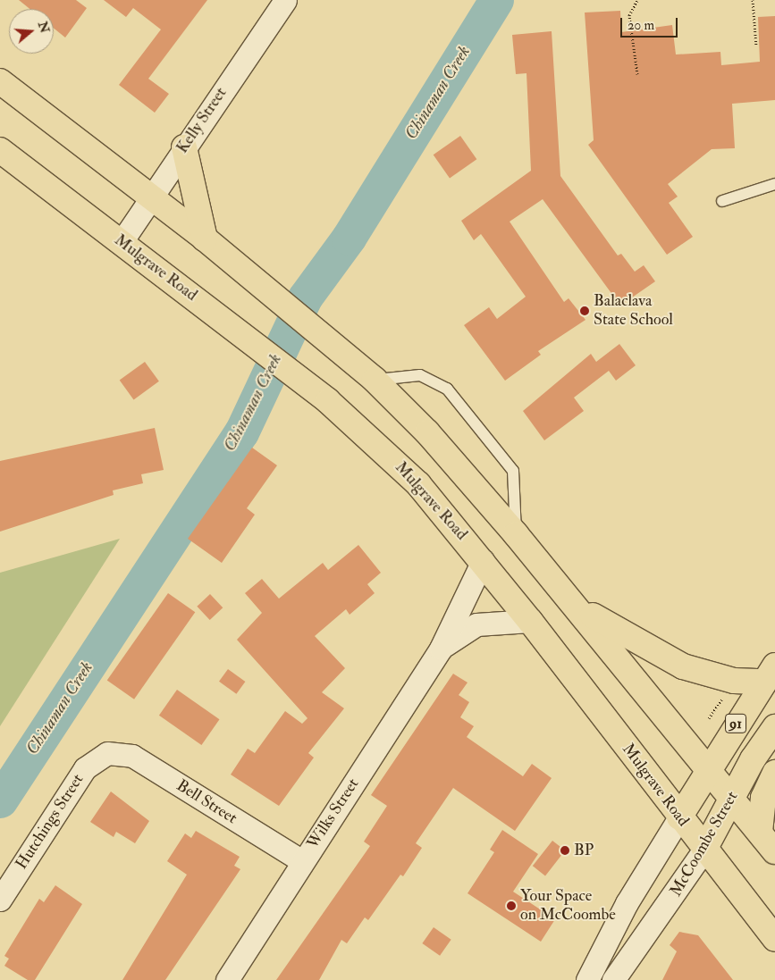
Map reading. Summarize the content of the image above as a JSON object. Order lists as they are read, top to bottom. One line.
{"streets":{"main road":["Mulgrave Road","91","McCoombe Street"],"street":["Kelly Street","Bell Street","Wilks Street","Hutchings Street"]},"crossings":[["Kelly Street","Mulgrave Road"],["Mulgrave Road","91"],["Mulgrave Road","Wilks Street"],["Mulgrave Road","McCoombe Street"],["Bell Street","Wilks Street"],["Bell Street","Hutchings Street"]],"water":["Chinaman Creek"],"places":["Balaclava State School","BP","Your Space on McCoombe"],"scale_bar":"20 m","north":"right"}
